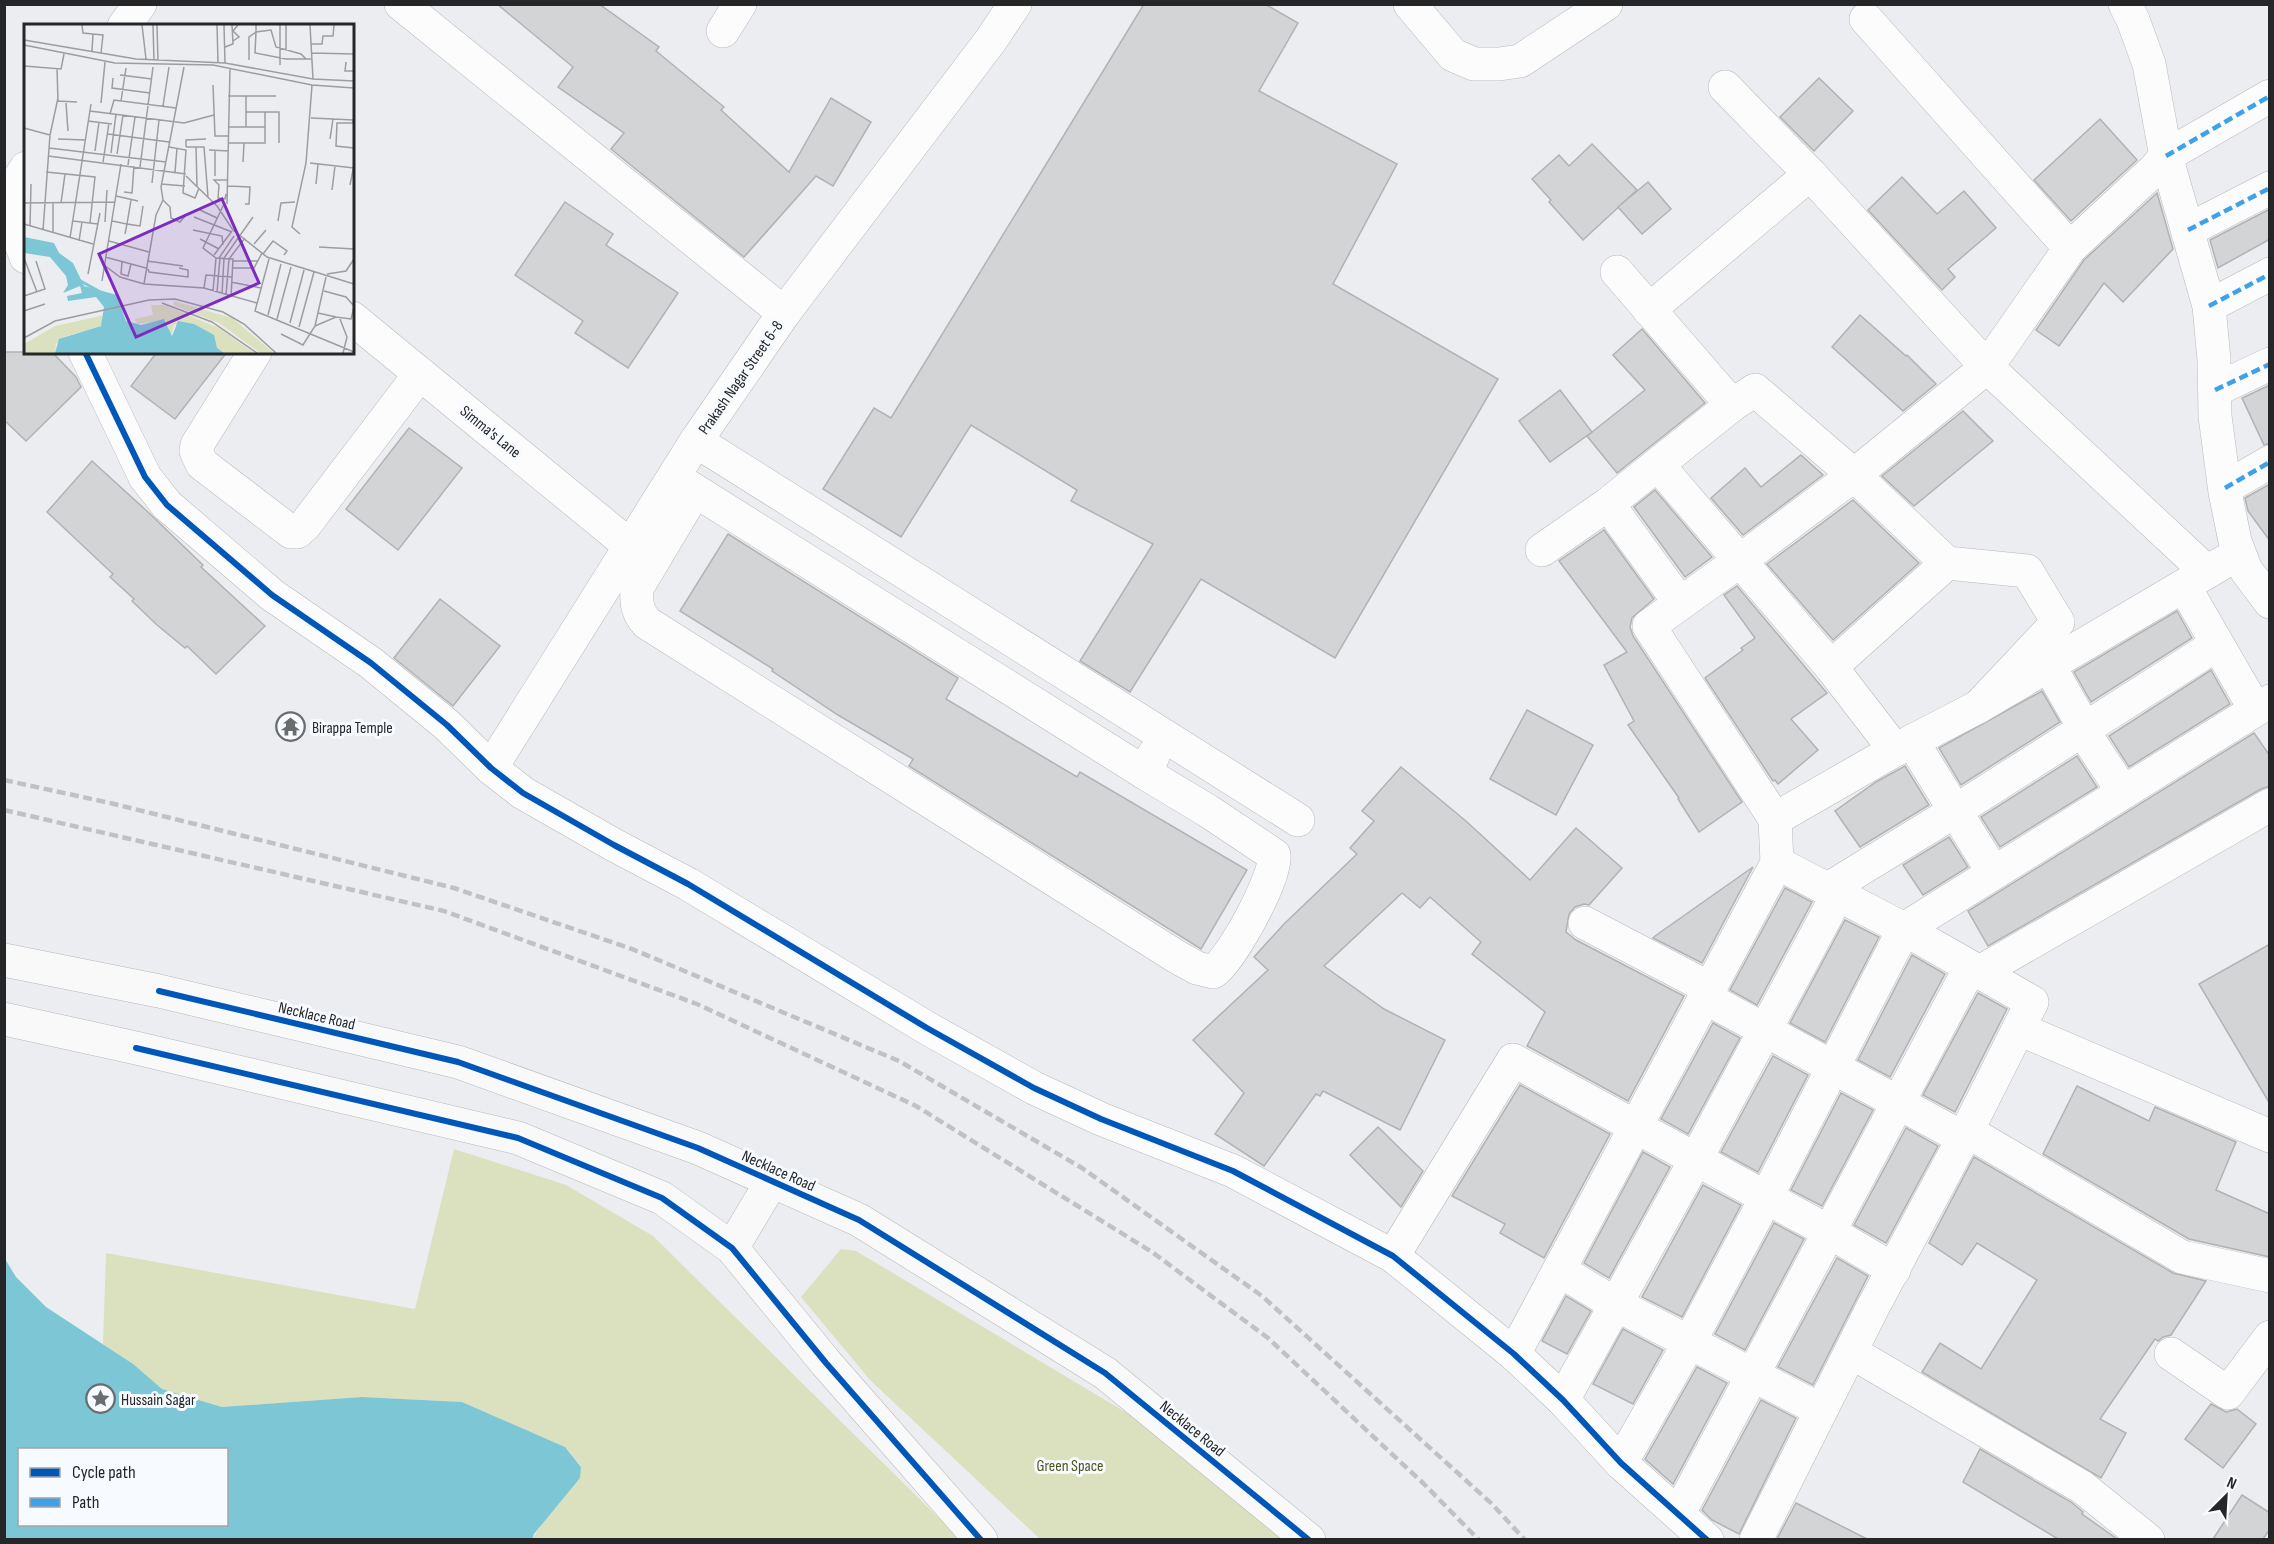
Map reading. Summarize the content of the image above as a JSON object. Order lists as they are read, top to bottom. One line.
{"streets":{"main road":["Necklace Road"],"street":["Prakash Nagar Street 6-8","Simma's Lane"]},"crossings":[["Prakash Nagar Street 6-8","Simma's Lane"]],"parks":["Green Space"],"places":{"temple":["Birappa Temple"],"place":["Hussain Sagar"]},"legend":["Cycle path","Path"],"north":"top right"}
